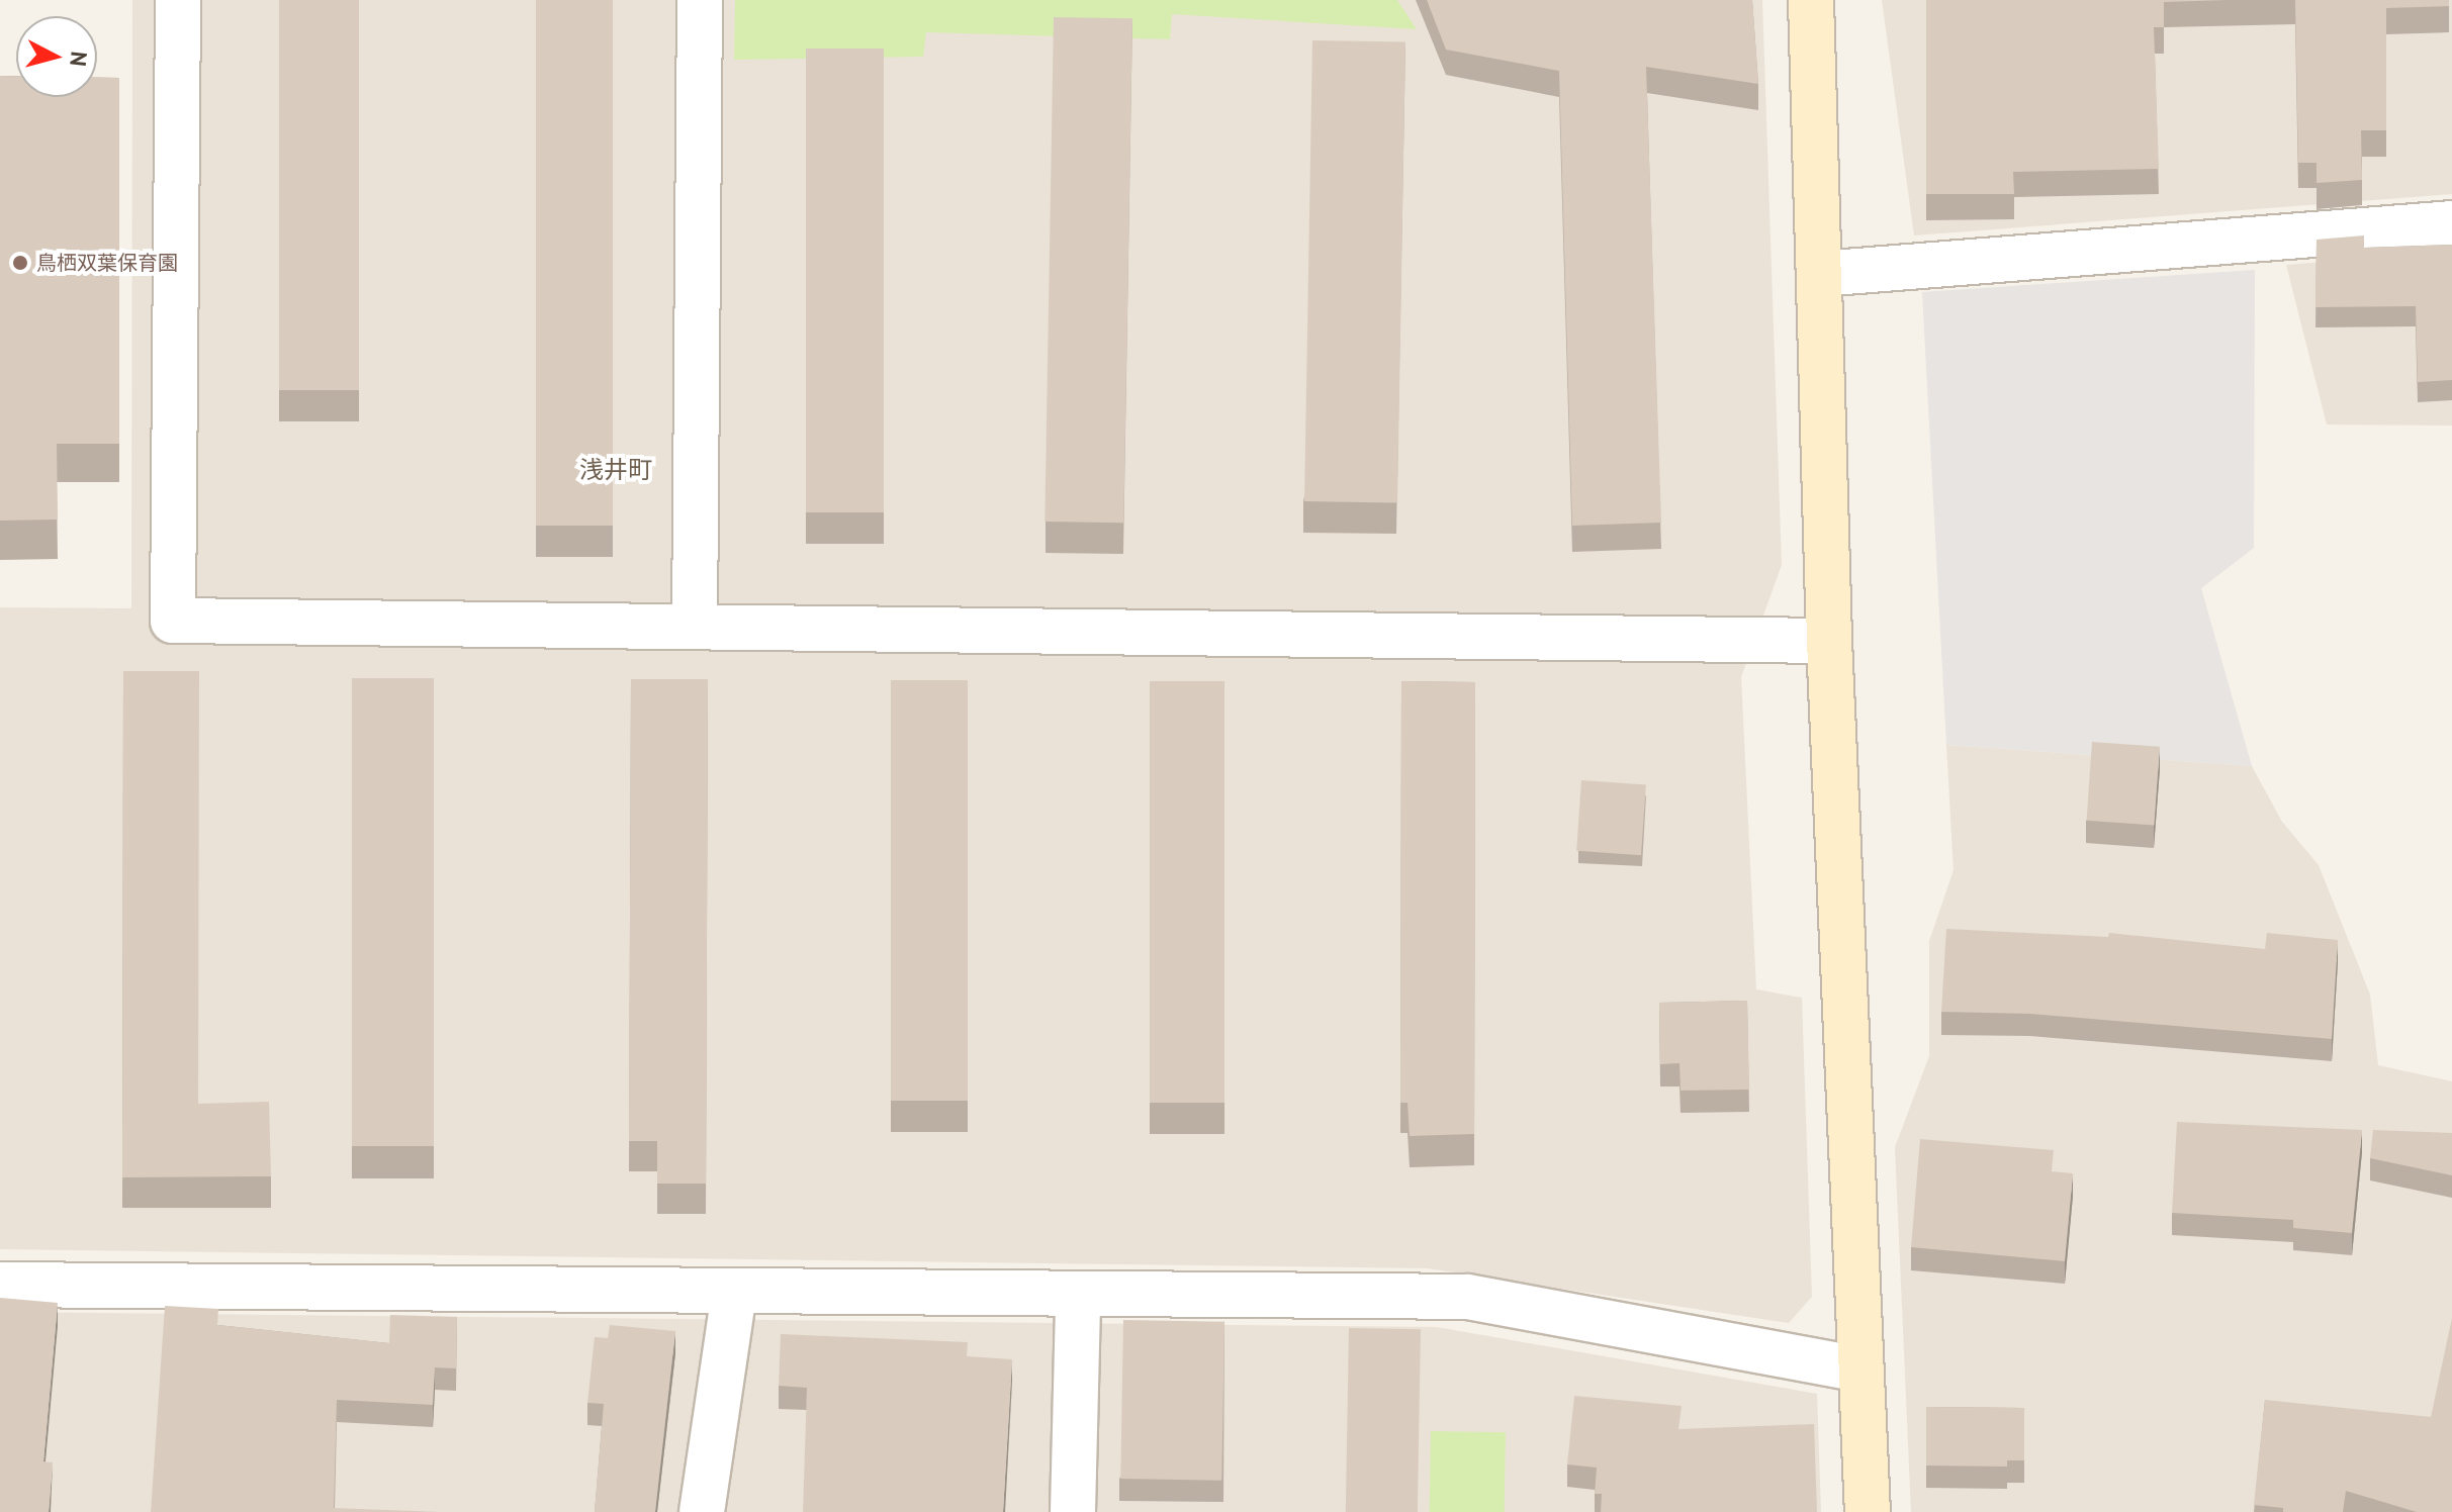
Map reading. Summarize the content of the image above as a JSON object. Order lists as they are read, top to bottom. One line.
{"districts":["浅井町"],"places":["鳥栖双葉保育園"],"north":"right"}
